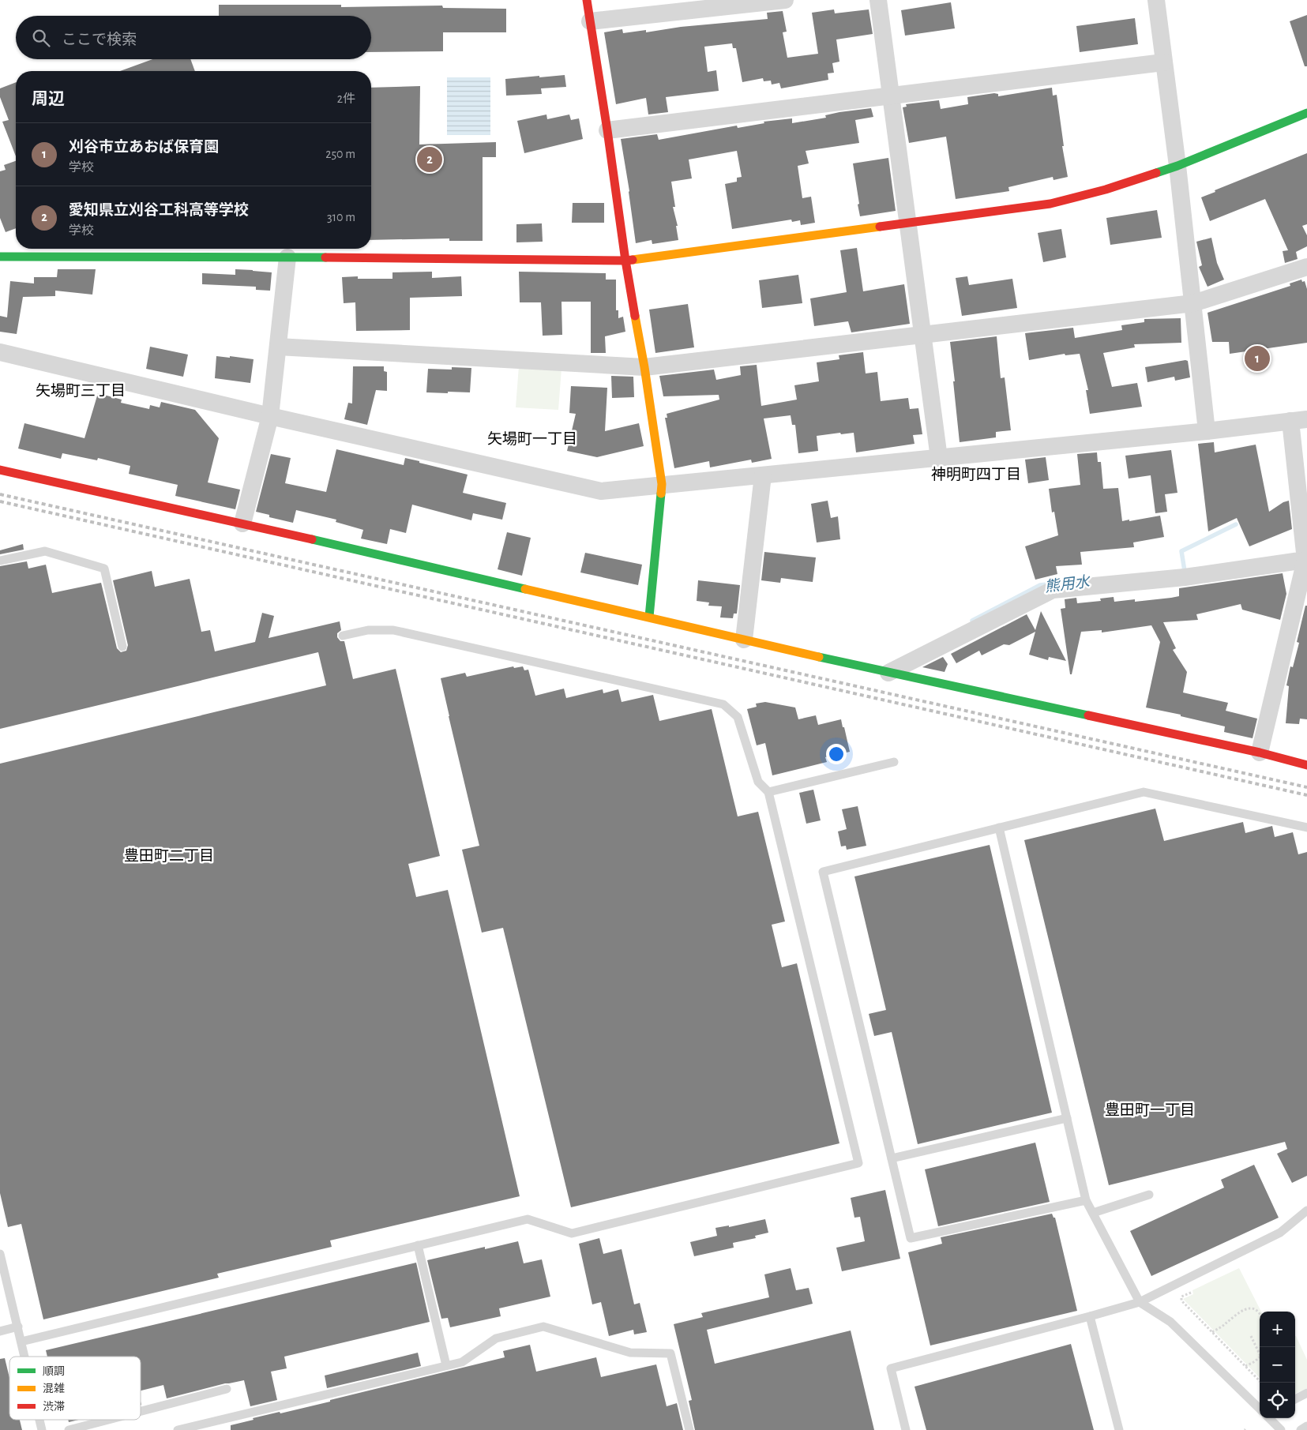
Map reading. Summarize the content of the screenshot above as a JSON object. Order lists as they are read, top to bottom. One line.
{"districts":["矢場町三丁目","矢場町一丁目","神明町四丁目","豊田町二丁目","豊田町一丁目"],"water":["熊用水"],"legend":["順調","混雑","渋滞"],"page":{"search":"ここで検索","heading":["周辺","2件"],"list":[{"mark":"1","name":"刈谷市立あおば保育園","note":"学校","value":"250 m"},{"mark":"2","name":"愛知県立刈谷工科高等学校","note":"学校","value":"310 m"}],"pins":["2","1"],"map_buttons":["+","−"]}}
